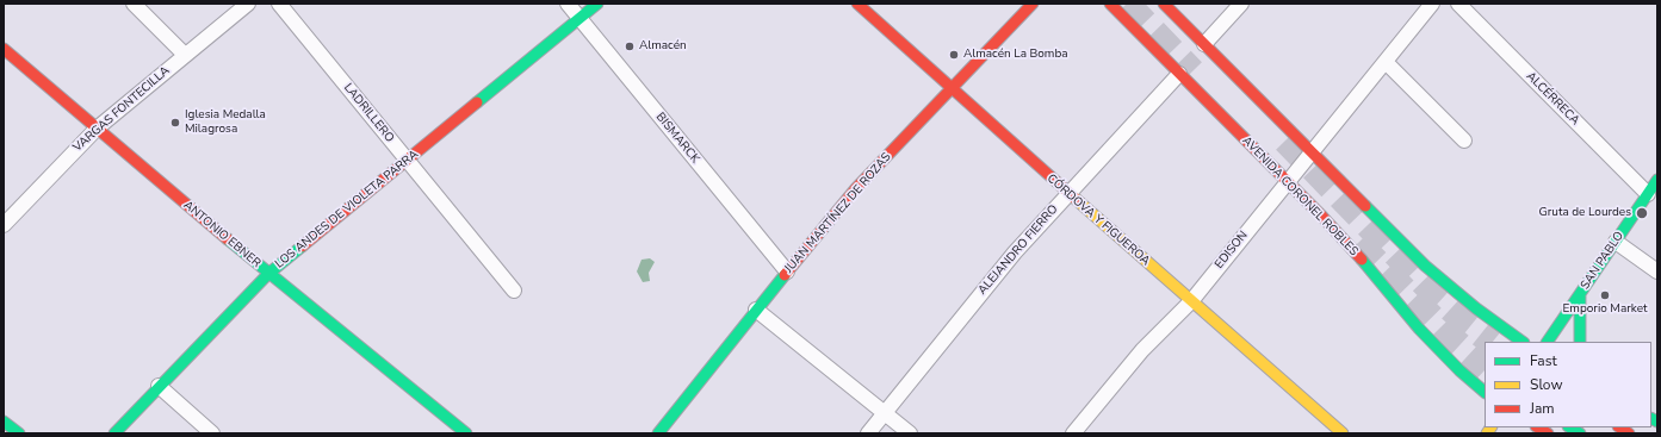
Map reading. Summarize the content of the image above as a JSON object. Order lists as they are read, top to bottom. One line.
{"streets":{"main road":["AVENIDA CORONEL ROBLES","LOS ANDES DE VIOLETA PARRA","JUAN MARTÍNEZ DE ROZAS","CÓRDOVA Y FIGUEROA","ANTONIO EBNER","SAN PABLO"],"street":["ALCÉRRECA","VARGAS FONTECILLA","LADRILLERO","BISMARCK","ALEJANDRO FIERRO","EDISON"]},"crossings":[["ALCÉRRECA","SAN PABLO"],["VARGAS FONTECILLA","ANTONIO EBNER"],["LADRILLERO","LOS ANDES DE VIOLETA PARRA"],["BISMARCK","LOS ANDES DE VIOLETA PARRA"],["BISMARCK","JUAN MARTÍNEZ DE ROZAS"],["AVENIDA CORONEL ROBLES","ALEJANDRO FIERRO"],["AVENIDA CORONEL ROBLES","EDISON"],["LOS ANDES DE VIOLETA PARRA","ANTONIO EBNER"],["JUAN MARTÍNEZ DE ROZAS","CÓRDOVA Y FIGUEROA"],["CÓRDOVA Y FIGUEROA","ALEJANDRO FIERRO"],["CÓRDOVA Y FIGUEROA","EDISON"]],"places":["Almacén","Almacén La Bomba","Iglesia Medalla Milagrosa","Gruta de Lourdes","Emporio Market"],"legend":["Fast","Slow","Jam"]}
